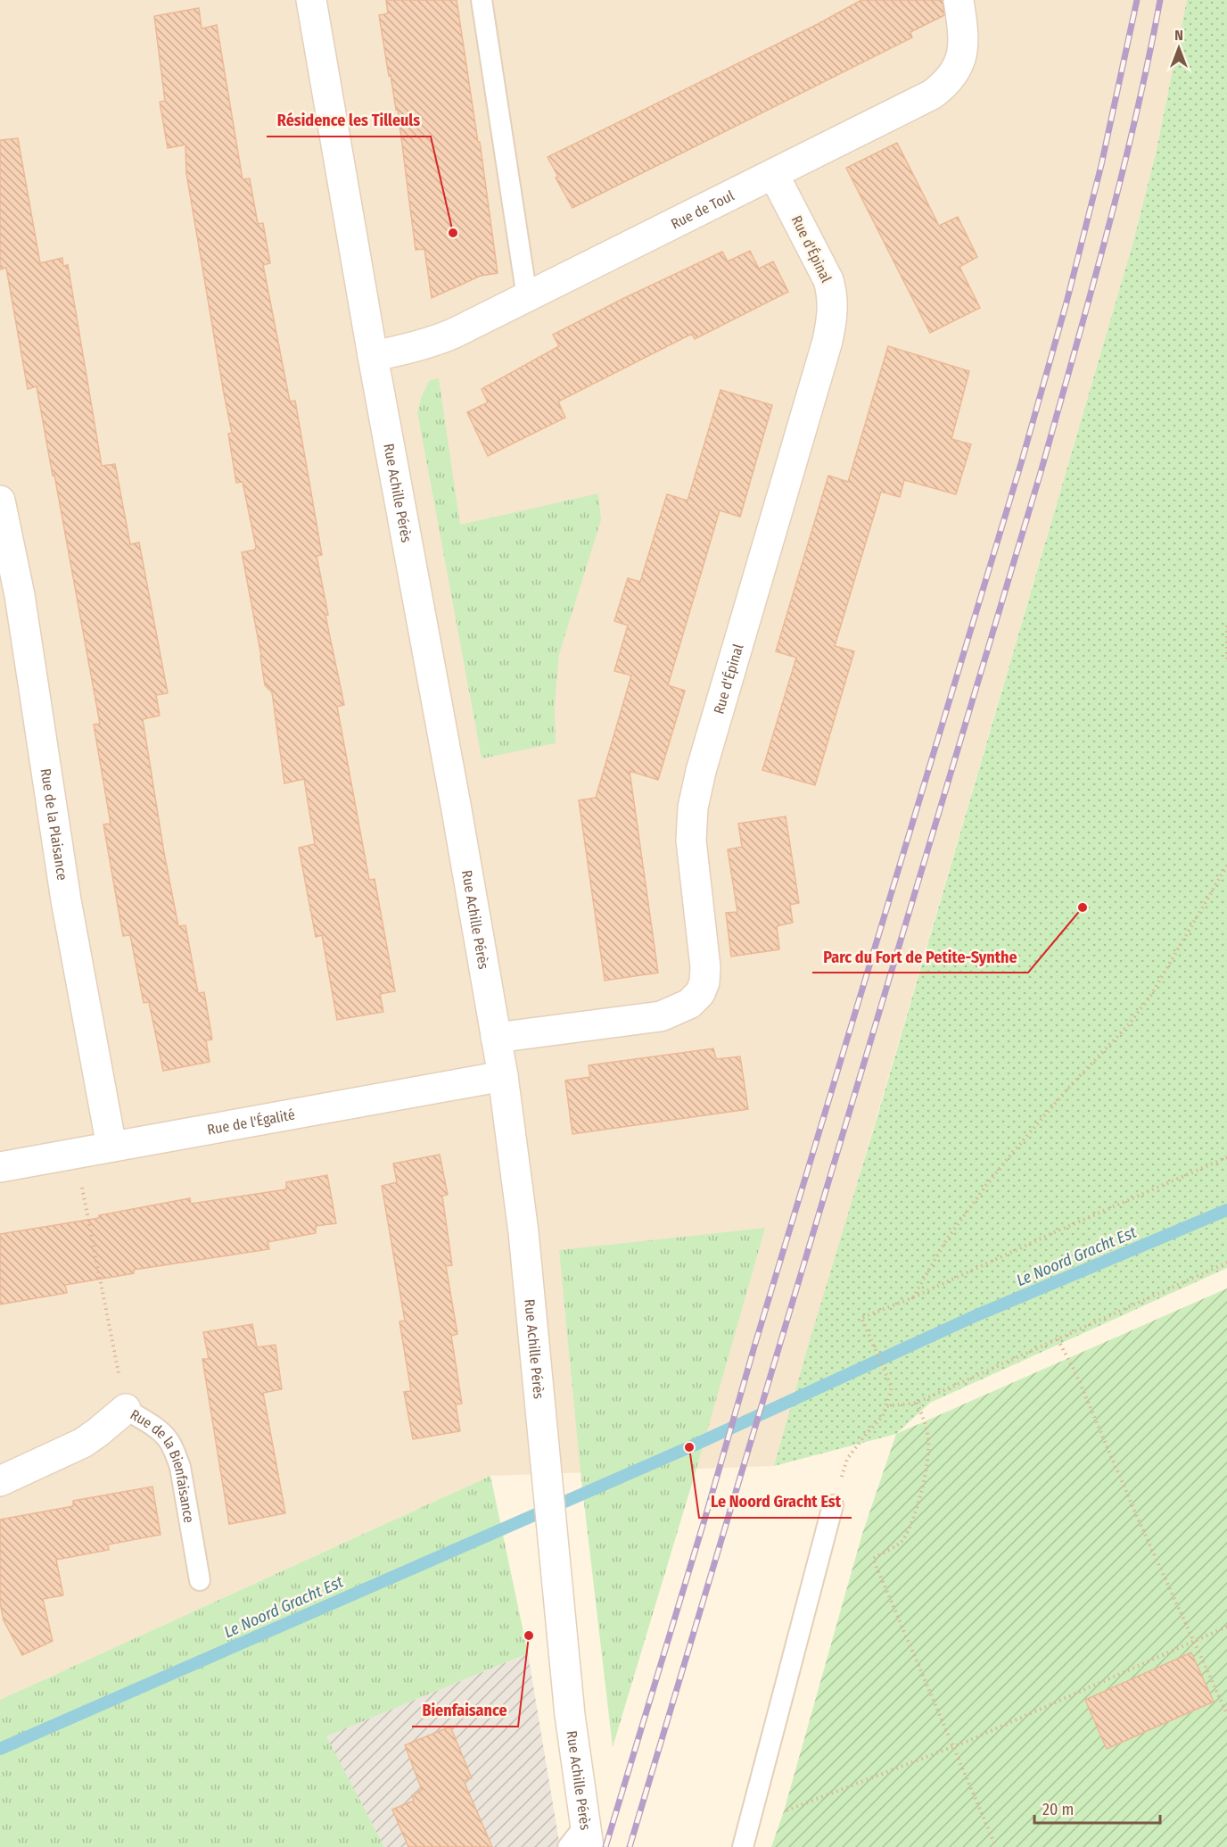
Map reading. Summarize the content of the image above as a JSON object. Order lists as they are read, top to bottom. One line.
{"streets":{"street":["Rue de Toul","Rue d'Épinal","Rue Achille Pérès","Rue de la Plaisance","Rue de l'Égalité","Rue de la Bienfaisance"]},"crossings":[["Rue de Toul","Rue d'Épinal"],["Rue de Toul","Rue Achille Pérès"],["Rue d'Épinal","Rue Achille Pérès"],["Rue Achille Pérès","Rue de l'Égalité"],["Rue de la Plaisance","Rue de l'Égalité"]],"water":["Le Noord Gracht Est"],"places":["Résidence les Tilleuls","Parc du Fort de Petite-Synthe","Le Noord Gracht Est","Bienfaisance"],"scale_bar":"20 m","north":"top"}
